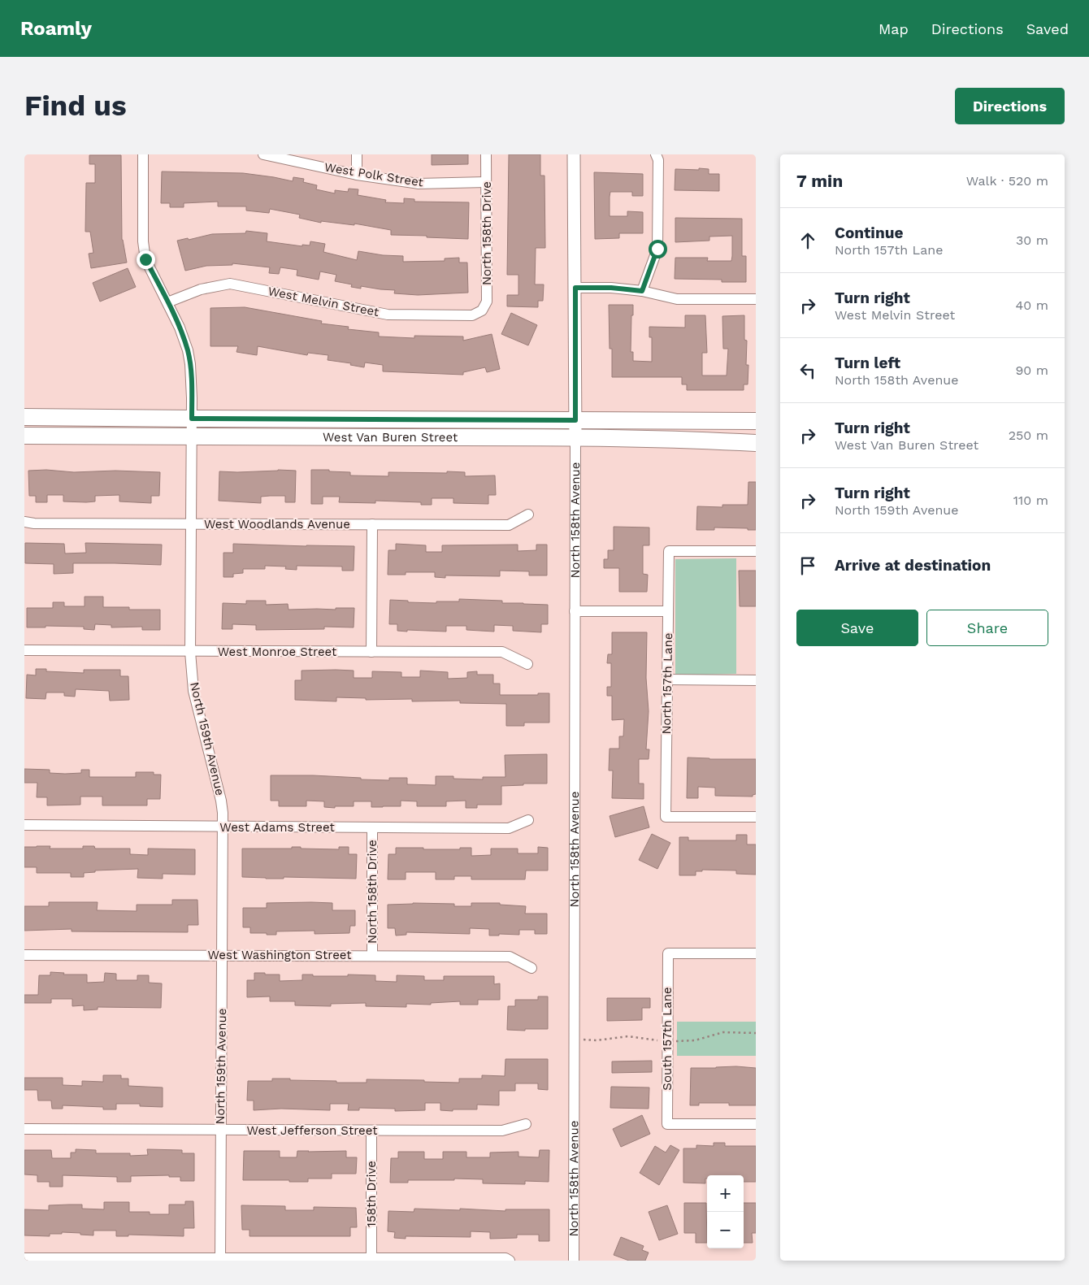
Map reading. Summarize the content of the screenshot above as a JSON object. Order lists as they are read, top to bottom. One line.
{"streets":{"main road":["West Van Buren Street"],"street":["West Polk Street","North 158th Drive","West Melvin Street","North 158th Avenue","West Woodlands Avenue","West Monroe Street","North 157th Lane","North 159th Avenue","West Adams Street","West Washington Street","South 157th Lane","West Jefferson Street","158th Drive"]},"crossings":[["West Polk Street","North 158th Drive"],["North 158th Drive","West Melvin Street"],["North 158th Drive","West Adams Street"],["North 158th Drive","West Washington Street"],["West Melvin Street","North 159th Avenue"],["West Van Buren Street","North 158th Avenue"],["West Van Buren Street","North 159th Avenue"],["West Woodlands Avenue","North 159th Avenue"],["West Monroe Street","North 159th Avenue"],["North 159th Avenue","West Adams Street"],["North 159th Avenue","West Washington Street"],["North 159th Avenue","West Jefferson Street"],["West Jefferson Street","158th Drive"]],"page":{"header":"Roamly","nav":["Map","Directions","Saved"],"buttons":["Directions",["Save","Share"]],"title":"Find us","heading":["7 min","Walk · 520 m"],"list":[["Continue","North 157th Lane","30 m"],["Turn right","West Melvin Street","40 m"],["Turn left","North 158th Avenue","90 m"],["Turn right","West Van Buren Street","250 m"],["Turn right","North 159th Avenue","110 m"],"Arrive at destination"],"map_buttons":["+","−"]}}
